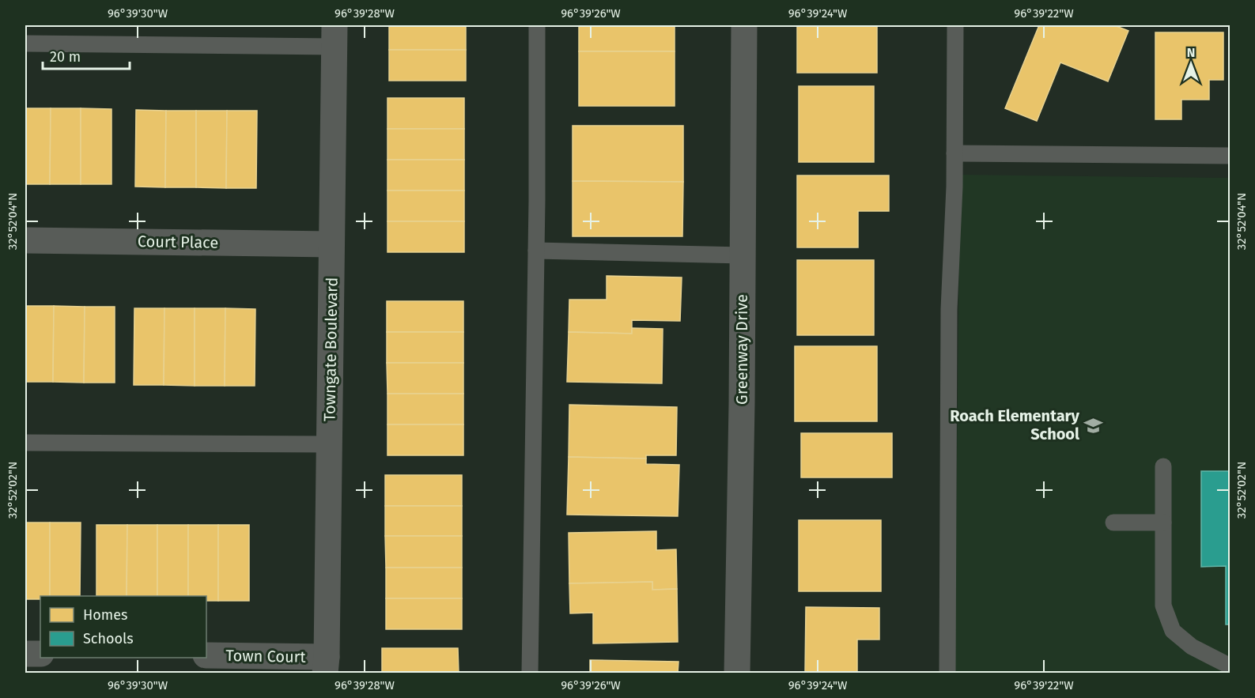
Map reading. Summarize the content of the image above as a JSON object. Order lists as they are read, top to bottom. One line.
{"streets":{"street":["Court Place","Towngate Boulevard","Greenway Drive","Town Court"]},"crossings":[["Court Place","Towngate Boulevard"],["Towngate Boulevard","Town Court"]],"places":{"school or university":["Roach Elementary School"]},"legend":["Homes","Schools"],"scale_bar":"20 m","north":"top","coordinates":["96°39'30\"W","96°39'28\"W","96°39'26\"W","96°39'24\"W","96°39'22\"W","32°52'04\"N","32°52'02\"N"]}
